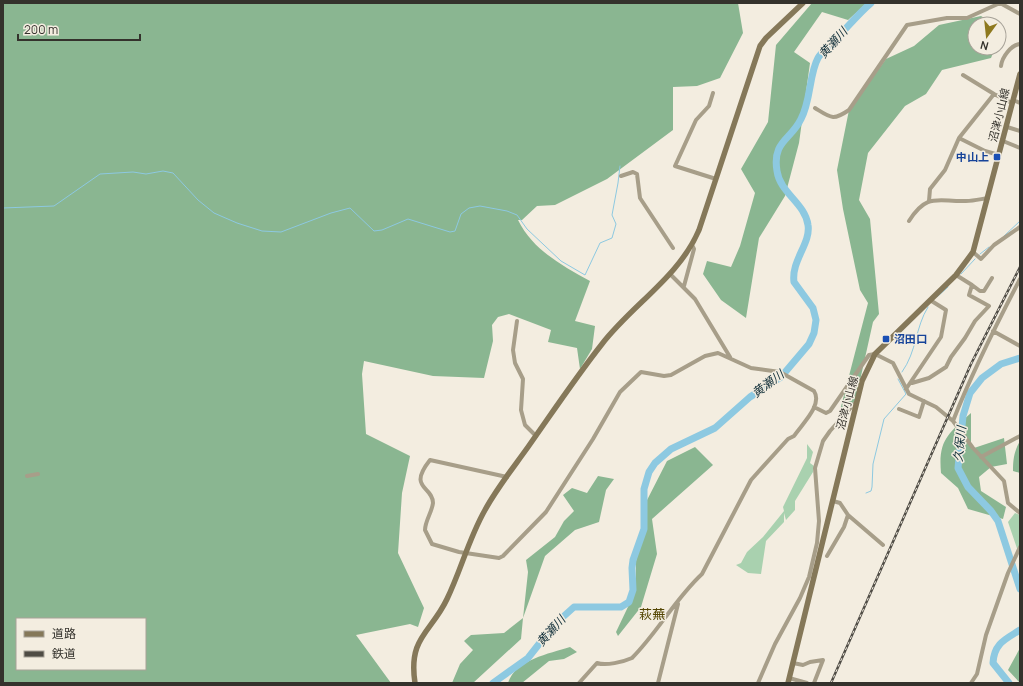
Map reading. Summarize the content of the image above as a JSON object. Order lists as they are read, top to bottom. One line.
{"streets":{"street":["沼津小山線"]},"districts":["萩蕪"],"water":["黄瀬川","久保川"],"places":{"transit":["中山上","沼田口"]},"legend":["道路","鉄道"],"scale_bar":"200 m","north":"bottom"}
